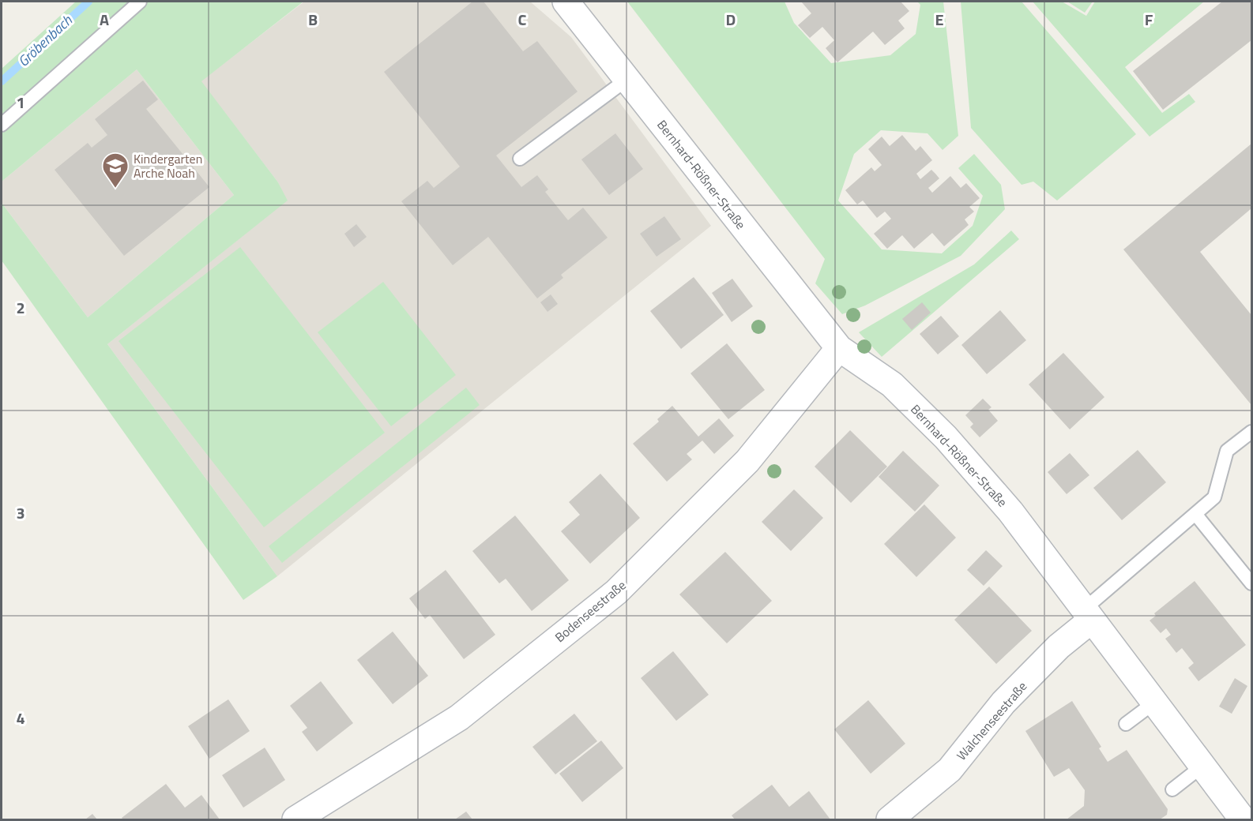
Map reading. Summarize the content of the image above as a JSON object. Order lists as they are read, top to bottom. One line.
{"streets":{"street":["Bernhard-Rößner-Straße","Bodenseestraße","Walchenseestraße"]},"crossings":[["Bernhard-Rößner-Straße","Bodenseestraße"],["Bernhard-Rößner-Straße","Walchenseestraße"]],"water":["Gröbenbach"],"places":{"school or university":["Kindergarten Arche Noah"]},"grid":{"columns":["A","B","C","D","E","F"],"rows":["1","2","3","4"]}}
